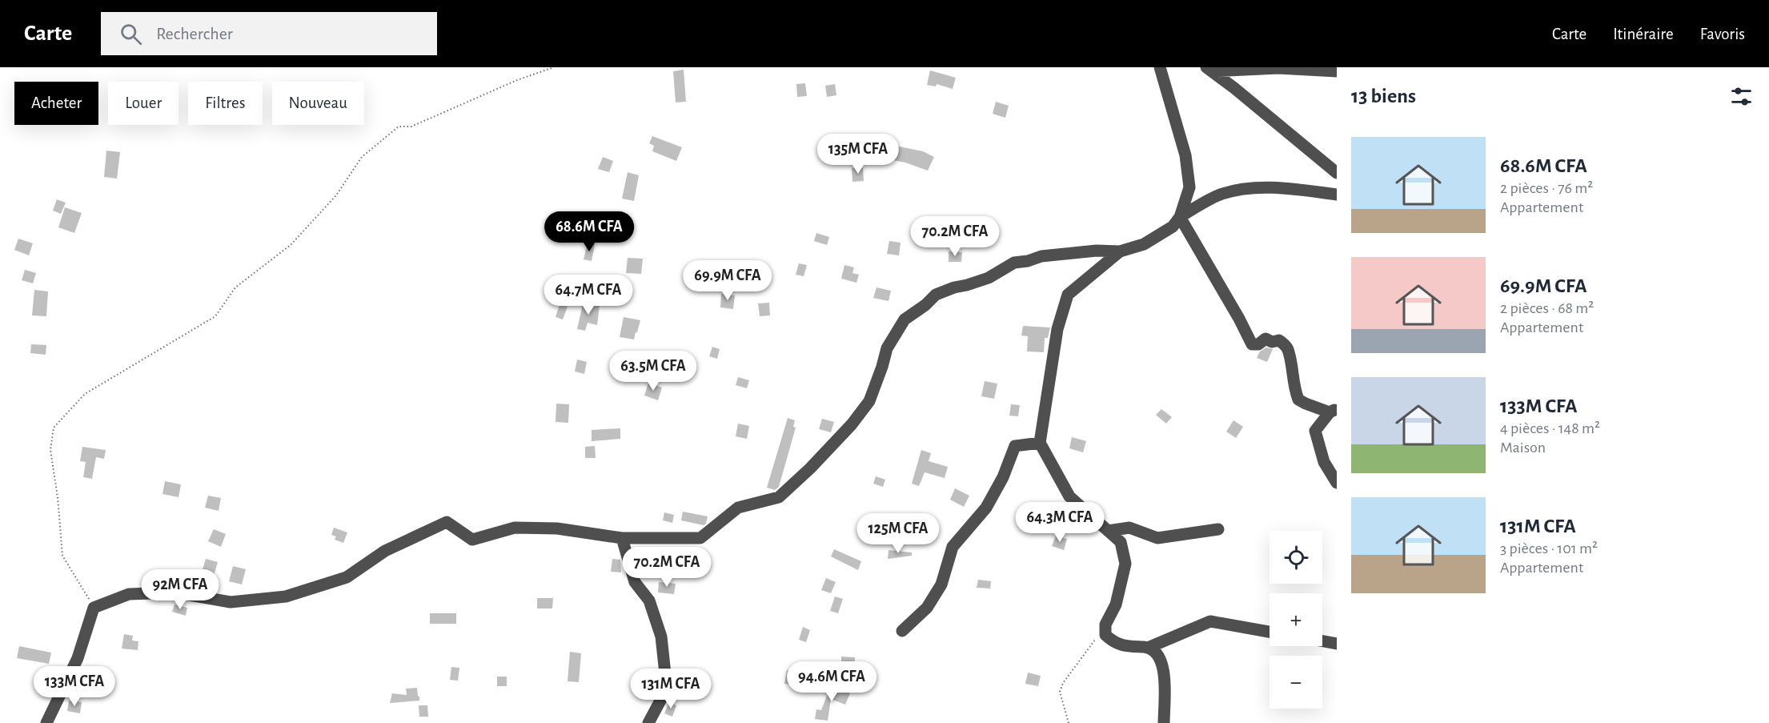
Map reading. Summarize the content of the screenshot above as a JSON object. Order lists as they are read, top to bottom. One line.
{"page":{"header":"Carte","search":"Rechercher","nav":["Carte","Itinéraire","Favoris"],"heading":"13 biens","chip":["Acheter","Louer","Filtres","Nouveau"],"list":[{"name":"68.6M CFA","note":"2 pièces · 76 m² · Appartement"},{"name":"69.9M CFA","note":"2 pièces · 68 m² · Appartement"},{"name":"133M CFA","note":"4 pièces · 148 m² · Maison"},{"name":"131M CFA","note":"3 pièces · 101 m² · Appartement"}],"price":["135M CFA","68.6M CFA","70.2M CFA","69.9M CFA","64.7M CFA","63.5M CFA","64.3M CFA","125M CFA","70.2M CFA","92M CFA","94.6M CFA","133M CFA","131M CFA"],"map_buttons":["+","−"]}}
